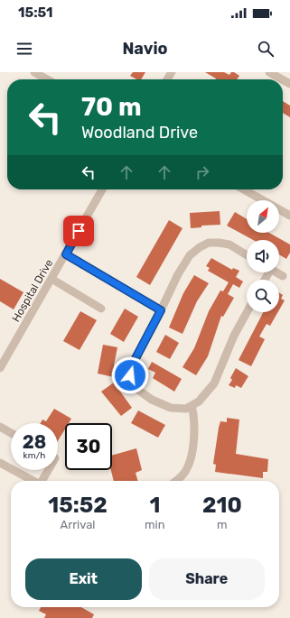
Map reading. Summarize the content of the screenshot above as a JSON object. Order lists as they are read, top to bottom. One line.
{"streets":{"street":["Hospital Drive"]},"north":"top right","page":{"status":"15:51","header":"Navio","turn":["70 m","Woodland Drive"],"speed":"28 km/h","limit":"30","eta":["15:52","Arrival","1","min","210","m"],"buttons":["Exit","Share"]}}
